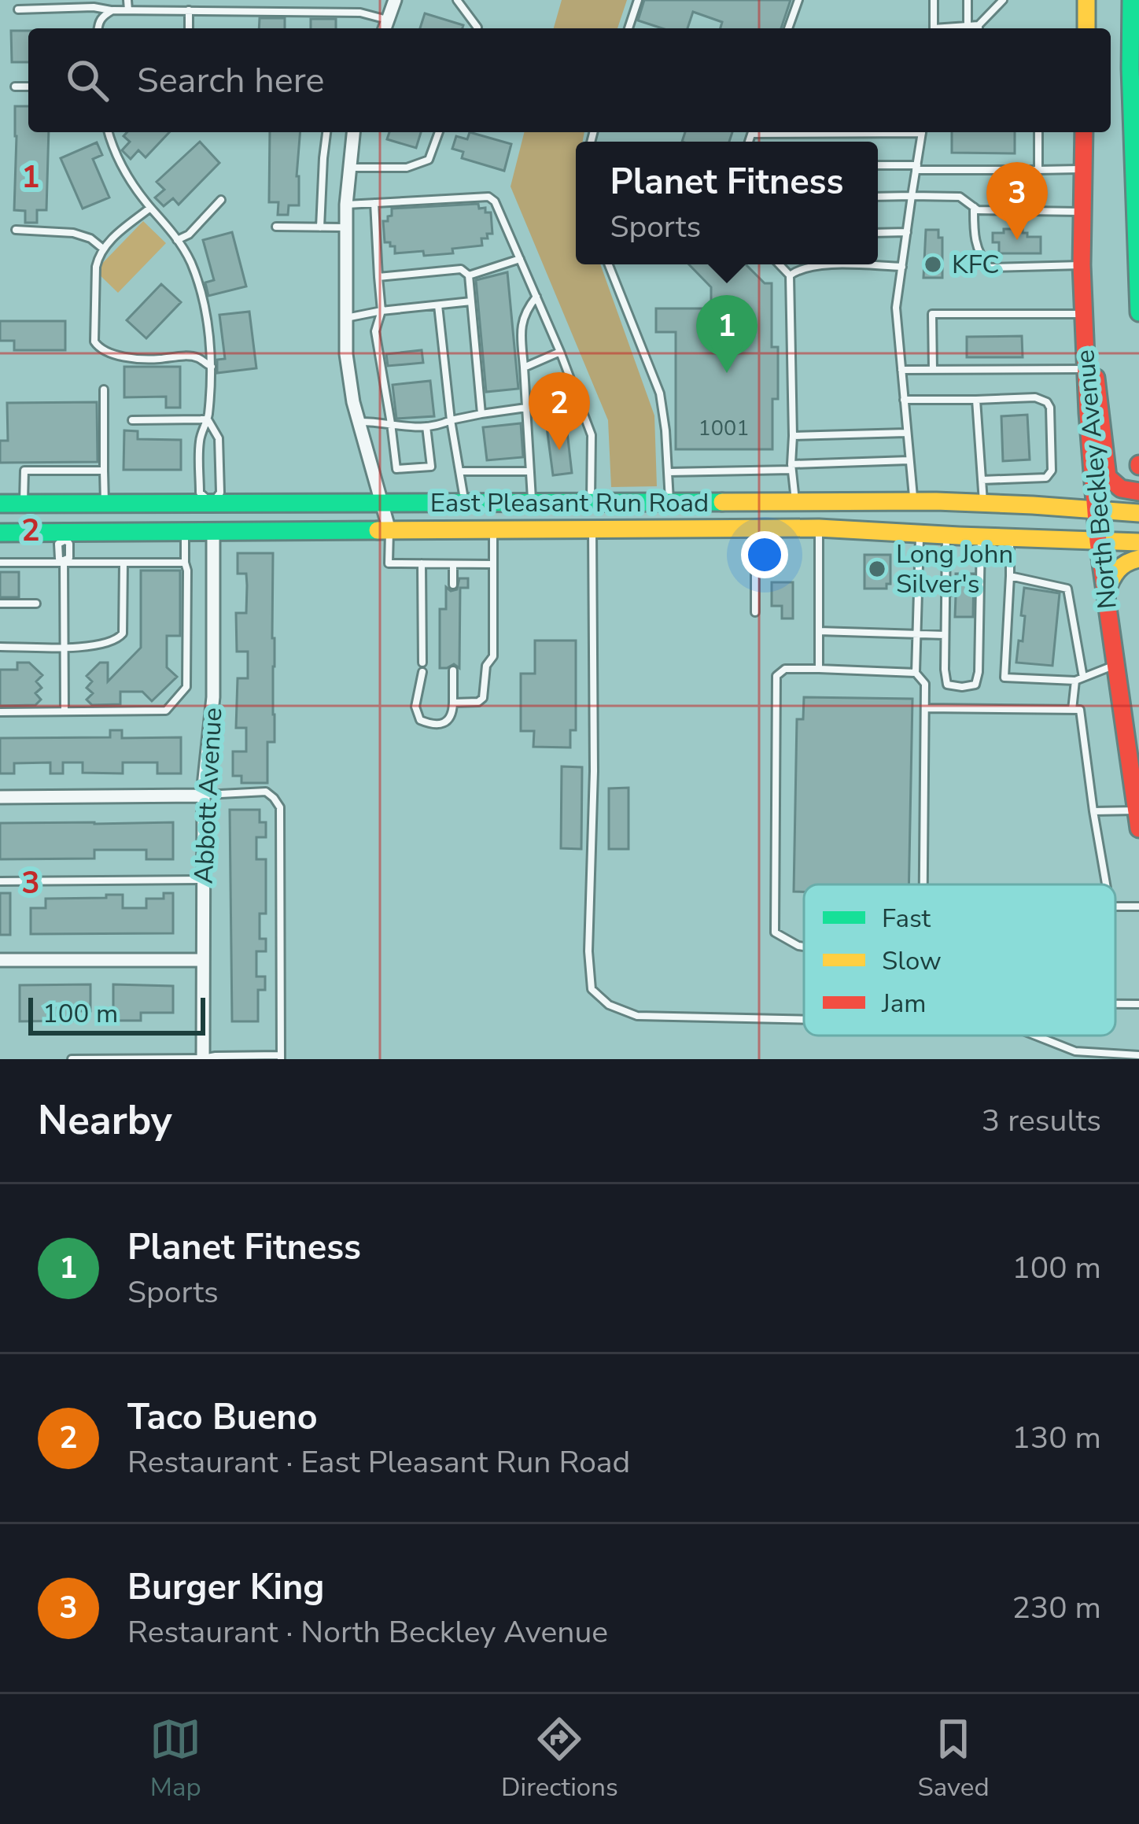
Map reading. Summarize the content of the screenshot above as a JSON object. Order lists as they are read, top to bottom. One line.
{"streets":{"main road":["North Beckley Avenue","East Pleasant Run Road"],"street":["Abbott Avenue"]},"crossings":[["North Beckley Avenue","East Pleasant Run Road"],["East Pleasant Run Road","Abbott Avenue"]],"places":["KFC","Long John Silver's"],"house_numbers":["1001"],"legend":["Fast","Slow","Jam"],"scale_bar":"100 m","page":{"search":"Search here","popup":["Planet Fitness","Sports"],"pins":["3","1","2"],"scale":"100 m","heading":["Nearby","3 results"],"list":[{"mark":"1","name":"Planet Fitness","note":"Sports","value":"100 m"},{"mark":"2","name":"Taco Bueno","note":"Restaurant · East Pleasant Run Road","value":"130 m"},{"mark":"3","name":"Burger King","note":"Restaurant · North Beckley Avenue","value":"230 m"}],"nav":["Map","Directions","Saved"]},"grid":{"rows":["1","2","3"]}}
